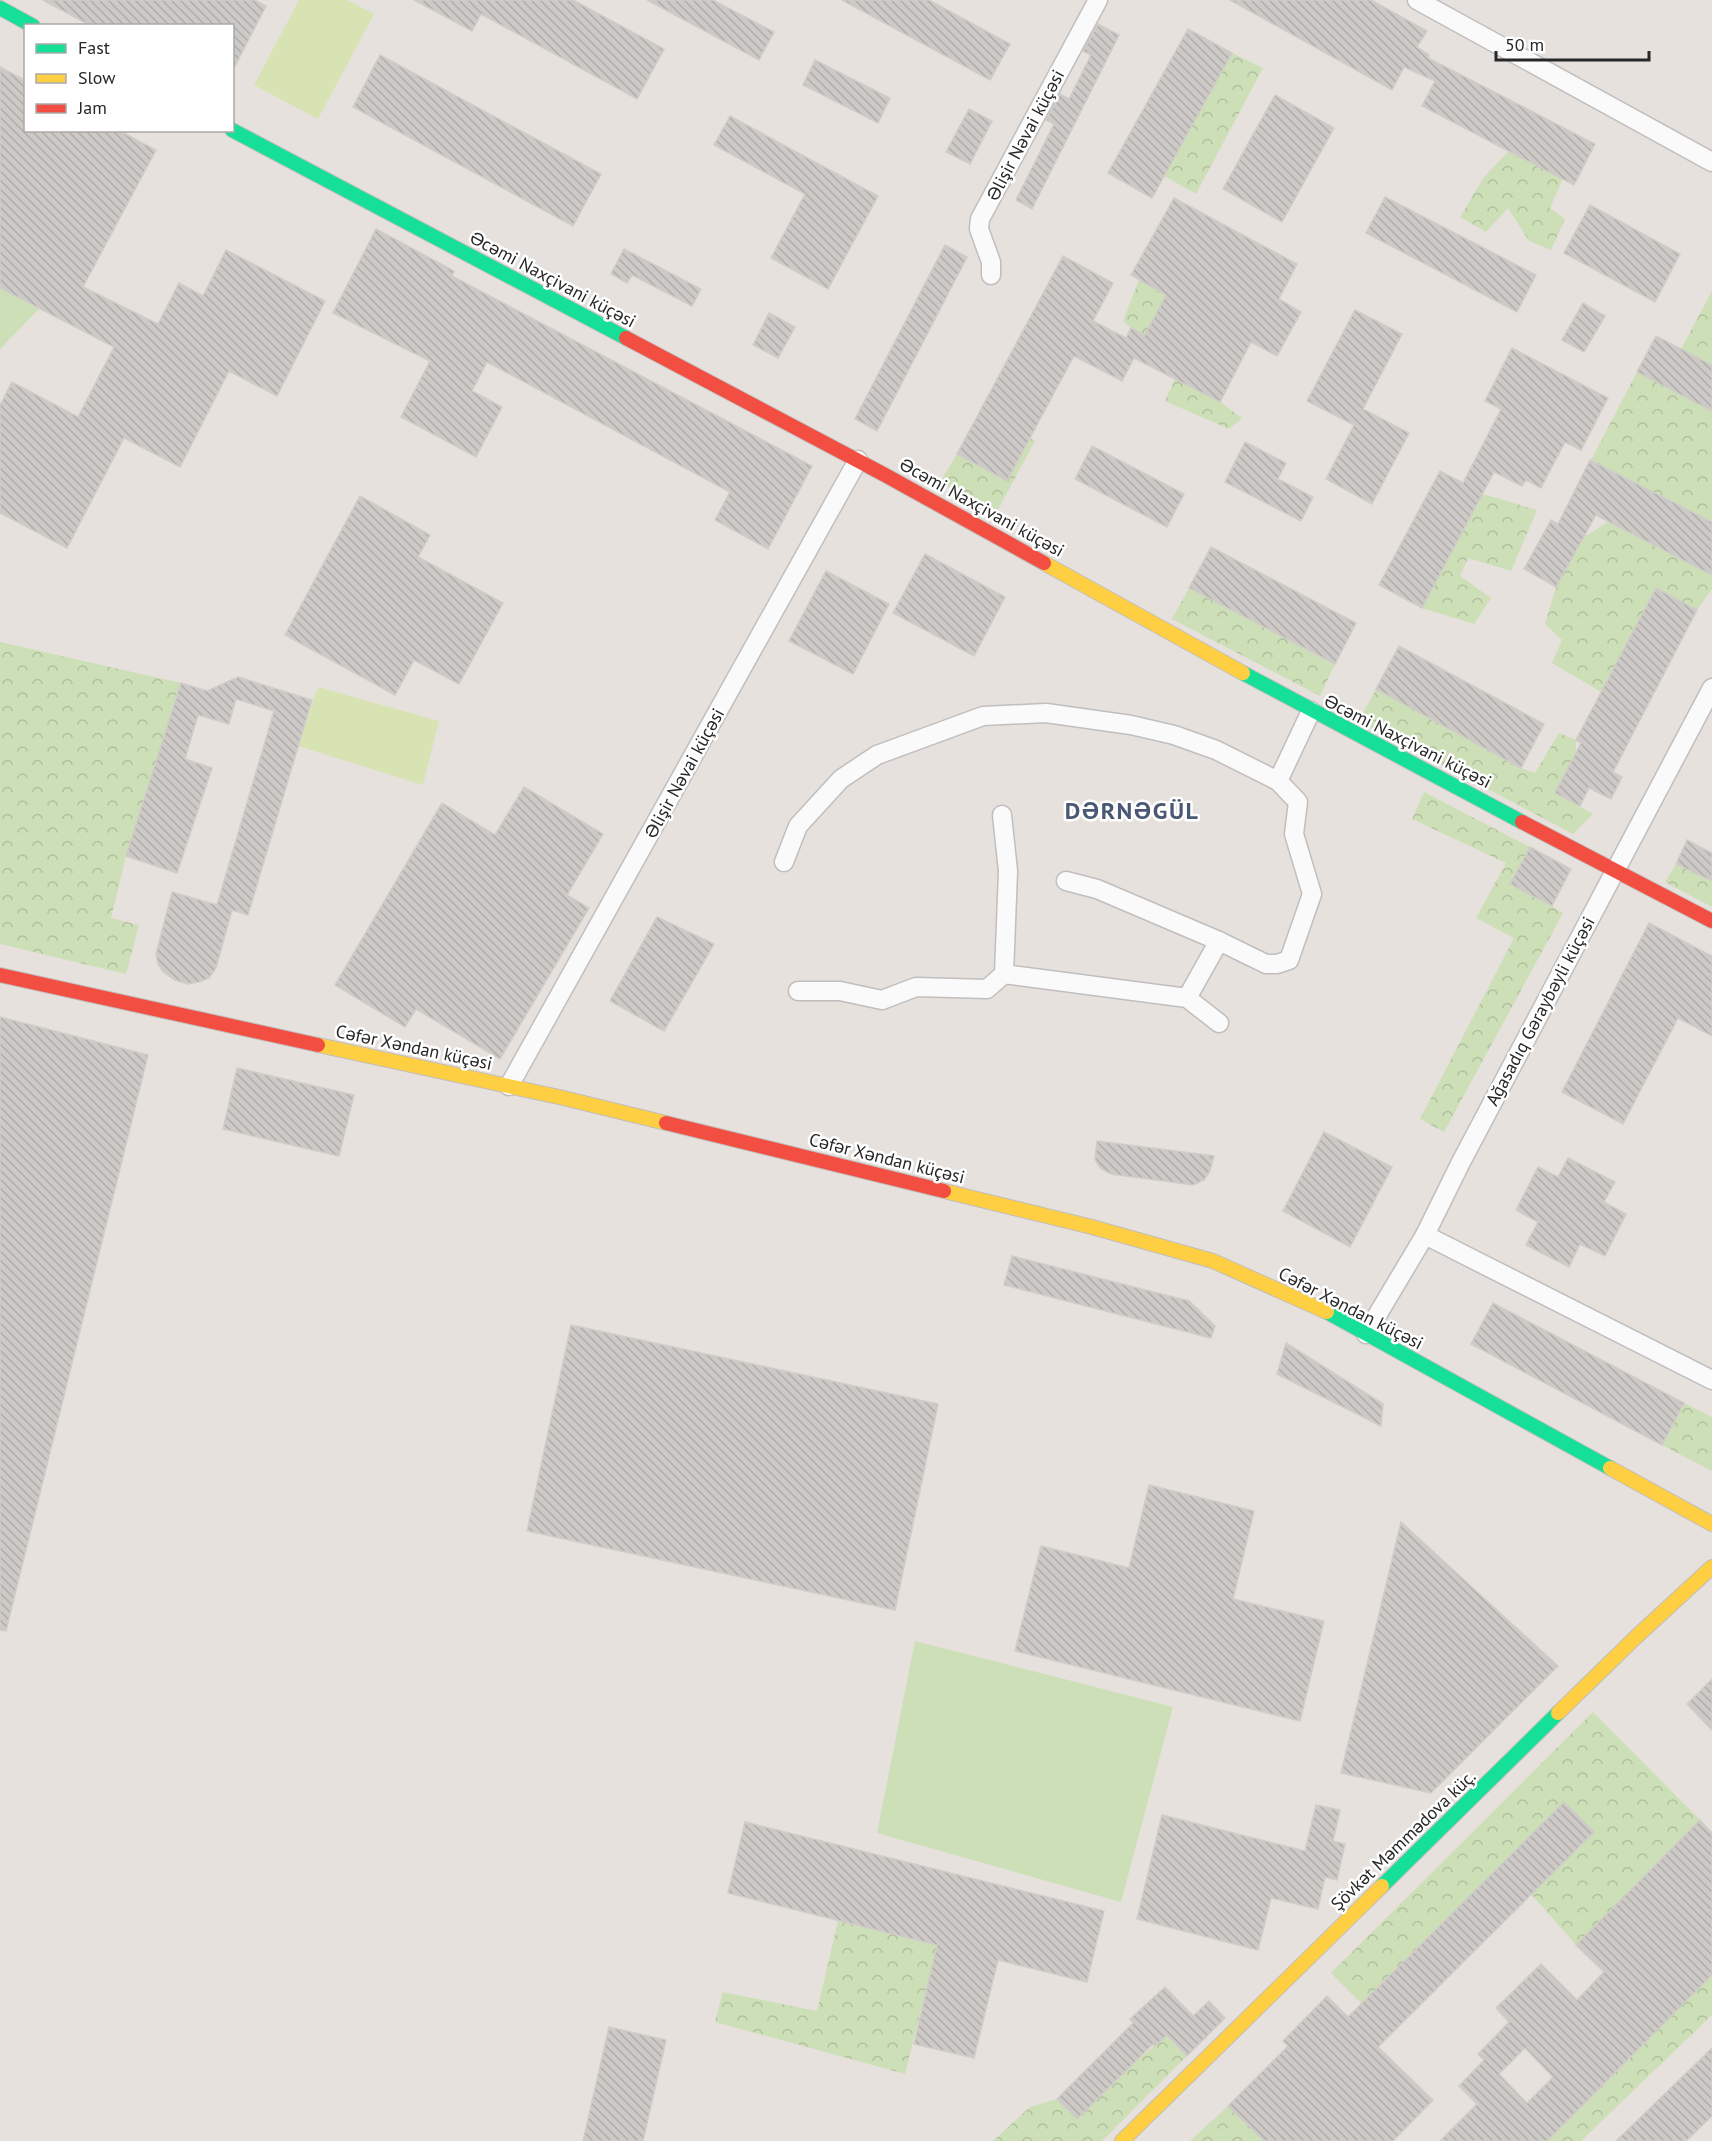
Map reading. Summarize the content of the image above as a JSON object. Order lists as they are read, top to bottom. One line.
{"streets":{"main road":["Əcəmi Naxçivani küçəsi","Cəfər Xəndan küçəsi","Şövkət Məmmədova küç."],"street":["Əlişir Nəvai küçəsi","Ağasadıq Gəraybəyli küçəsi"]},"crossings":[["Əlişir Nəvai küçəsi","Əcəmi Naxçivani küçəsi"],["Əlişir Nəvai küçəsi","Cəfər Xəndan küçəsi"],["Əcəmi Naxçivani küçəsi","Ağasadıq Gəraybəyli küçəsi"],["Ağasadıq Gəraybəyli küçəsi","Cəfər Xəndan küçəsi"]],"districts":["DƏRNƏGÜL"],"legend":["Fast","Slow","Jam"],"scale_bar":"50 m"}
